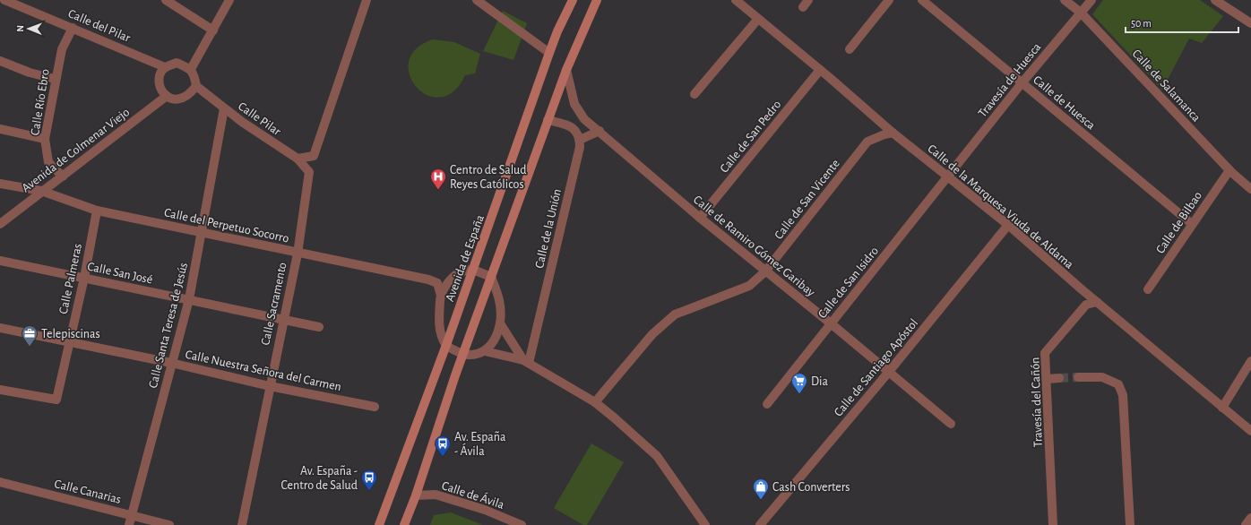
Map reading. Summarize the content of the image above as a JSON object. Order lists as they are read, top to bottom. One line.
{"streets":{"main road":["Avenida de España"],"street":["Calle del Pilar","Travesía de Huesca","Calle de Salamanca","Calle Río Ebro","Calle de Huesca","Calle Pilar","Calle de San Pedro","Avenida de Colmenar Viejo","Calle de San Vicente","Calle de la Marquesa Viuda de Aldama","Calle de Bilbao","Calle del Perpetuo Socorro","Calle de la Unión","Calle de Ramiro Gómez Garibay","Calle San José","Calle Palmeras","Calle de San Isidro","Calle Sacramento","Calle Santa Teresa de Jesús","Calle de Santiago Apóstol","Calle Nuestra Señora del Carmen","Travesía del Cañón","Calle Canarias","Calle de Ávila"]},"crossings":[["Calle del Pilar","Calle Río Ebro"],["Calle del Pilar","Calle Pilar"],["Calle del Pilar","Avenida de Colmenar Viejo"],["Travesía de Huesca","Calle de Salamanca"],["Travesía de Huesca","Calle de Huesca"],["Travesía de Huesca","Calle de la Marquesa Viuda de Aldama"],["Travesía de Huesca","Calle de San Isidro"],["Calle de Salamanca","Calle de Bilbao"],["Calle Río Ebro","Avenida de Colmenar Viejo"],["Calle de Huesca","Calle de Bilbao"],["Calle Pilar","Avenida de Colmenar Viejo"],["Calle Pilar","Calle Sacramento"],["Calle Pilar","Calle Santa Teresa de Jesús"],["Calle de San Pedro","Calle de la Marquesa Viuda de Aldama"],["Calle de San Pedro","Calle de Ramiro Gómez Garibay"],["Avenida de Colmenar Viejo","Calle del Perpetuo Socorro"],["Calle de San Vicente","Calle de la Marquesa Viuda de Aldama"],["Calle de San Vicente","Calle de Ramiro Gómez Garibay"],["Calle de la Marquesa Viuda de Aldama","Calle de San Isidro"],["Calle de la Marquesa Viuda de Aldama","Calle de Santiago Apóstol"],["Calle de la Marquesa Viuda de Aldama","Travesía del Cañón"],["Calle del Perpetuo Socorro","Calle Palmeras"],["Calle del Perpetuo Socorro","Calle Sacramento"],["Calle del Perpetuo Socorro","Calle Santa Teresa de Jesús"],["Calle de Ramiro Gómez Garibay","Calle de San Isidro"],["Calle de Ramiro Gómez Garibay","Calle de Santiago Apóstol"],["Calle San José","Calle Palmeras"],["Calle San José","Calle Sacramento"],["Calle San José","Calle Santa Teresa de Jesús"],["Calle Palmeras","Calle Nuestra Señora del Carmen"],["Calle Sacramento","Calle Nuestra Señora del Carmen"],["Calle Santa Teresa de Jesús","Calle Nuestra Señora del Carmen"],["Calle Santa Teresa de Jesús","Calle Canarias"]],"places":{"hospital":["Centro de Salud Reyes Católicos"],"office":["Telepiscinas"],"supermarket":["Dia"],"bus stop":["Av. España - Ávila","Av. España - Centro de Salud"],"shop":["Cash Converters"]},"scale_bar":"50 m","north":"left"}
